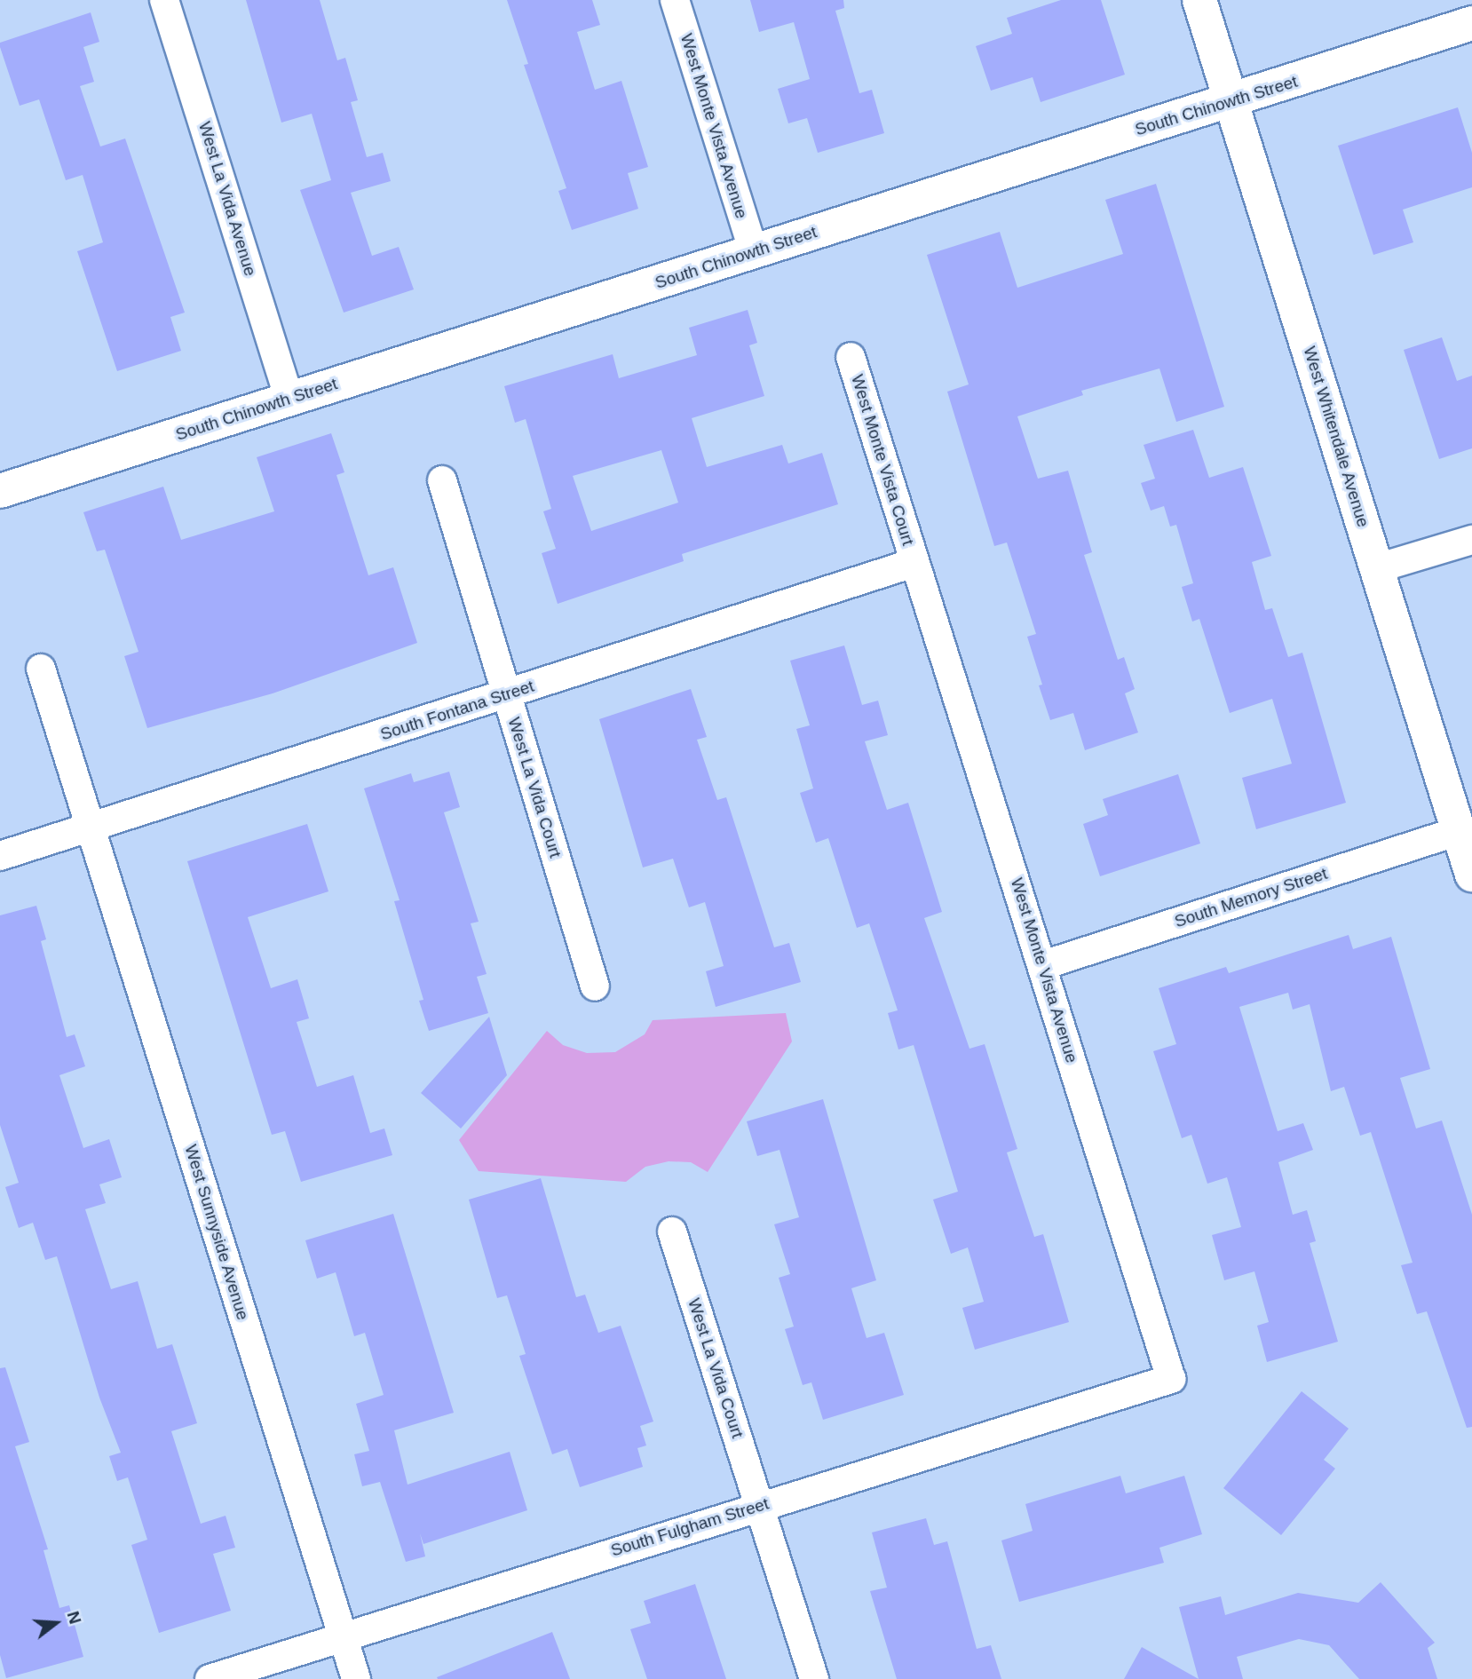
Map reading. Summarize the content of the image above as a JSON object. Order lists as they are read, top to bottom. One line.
{"streets":{"street":["South Chinowth Street","West Monte Vista Avenue","West La Vida Avenue","West Whitendale Avenue","West Monte Vista Court","South Fontana Street","West La Vida Court","South Memory Street","West Sunnyside Avenue","South Fulgham Street"]},"crossings":[["South Chinowth Street","West Monte Vista Avenue"],["South Chinowth Street","West La Vida Avenue"],["South Chinowth Street","West Whitendale Avenue"],["West Monte Vista Avenue","West Monte Vista Court"],["West Monte Vista Avenue","South Fontana Street"],["West Monte Vista Avenue","South Memory Street"],["West Monte Vista Avenue","South Fulgham Street"],["West Whitendale Avenue","South Memory Street"],["West Monte Vista Court","South Fontana Street"],["South Fontana Street","West La Vida Court"],["South Fontana Street","West Sunnyside Avenue"],["West La Vida Court","South Fulgham Street"],["West Sunnyside Avenue","South Fulgham Street"]],"north":"right"}
